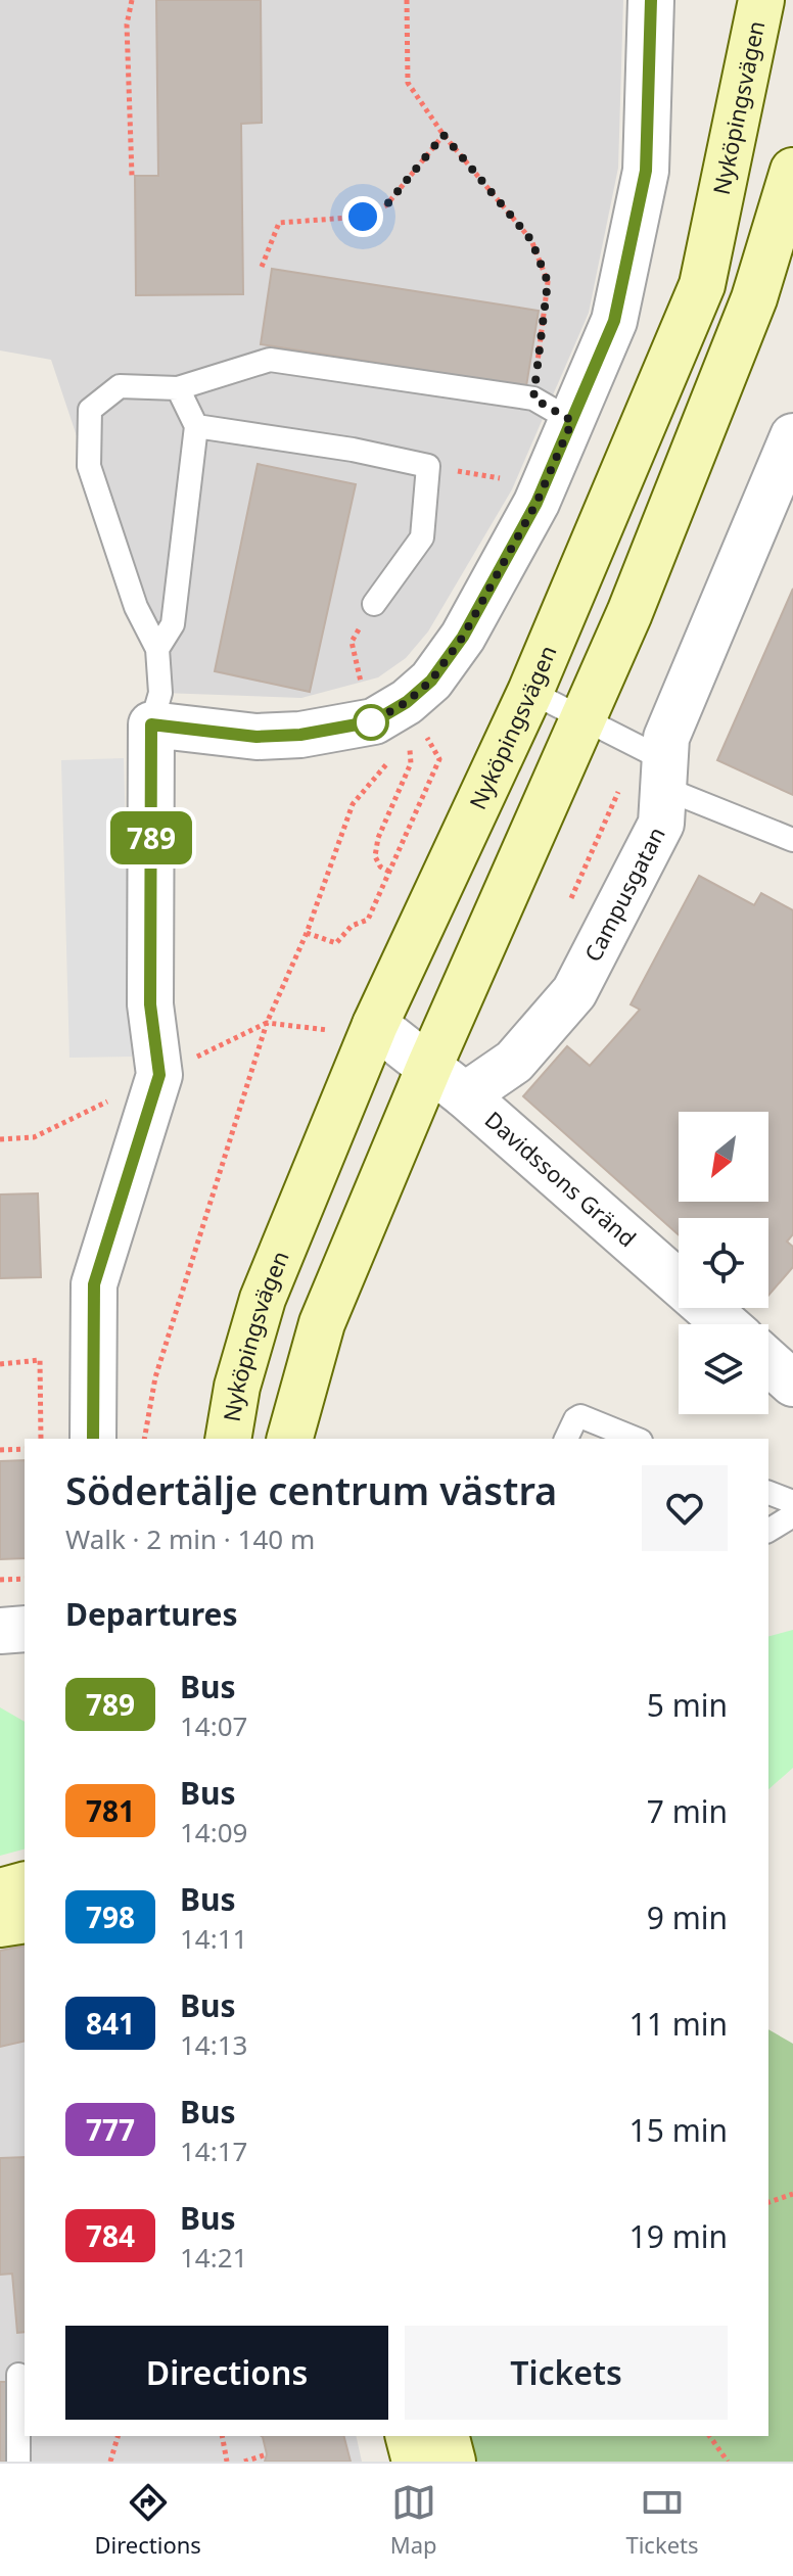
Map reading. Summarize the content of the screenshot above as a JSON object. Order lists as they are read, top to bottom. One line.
{"streets":{"main road":["Nyköpingsvägen"],"street":["Campusgatan","Davidssons Gränd"]},"crossings":[["Nyköpingsvägen","Davidssons Gränd"],["Campusgatan","Davidssons Gränd"]],"lines":["bus line 789"],"north":"bottom left","page":{"on_map":"789","heading":[["Södertälje centrum västra","Walk · 2 min · 140 m"],"Departures"],"list":[{"mark":"789","name":"Bus","note":"14:07","value":"5 min"},{"mark":"781","name":"Bus","note":"14:09","value":"7 min"},{"mark":"798","name":"Bus","note":"14:11","value":"9 min"},{"mark":"841","name":"Bus","note":"14:13","value":"11 min"},{"mark":"777","name":"Bus","note":"14:17","value":"15 min"},{"mark":"784","name":"Bus","note":"14:21","value":"19 min"}],"buttons":["Directions","Tickets"],"tabs":["Directions","Map","Tickets"]}}
